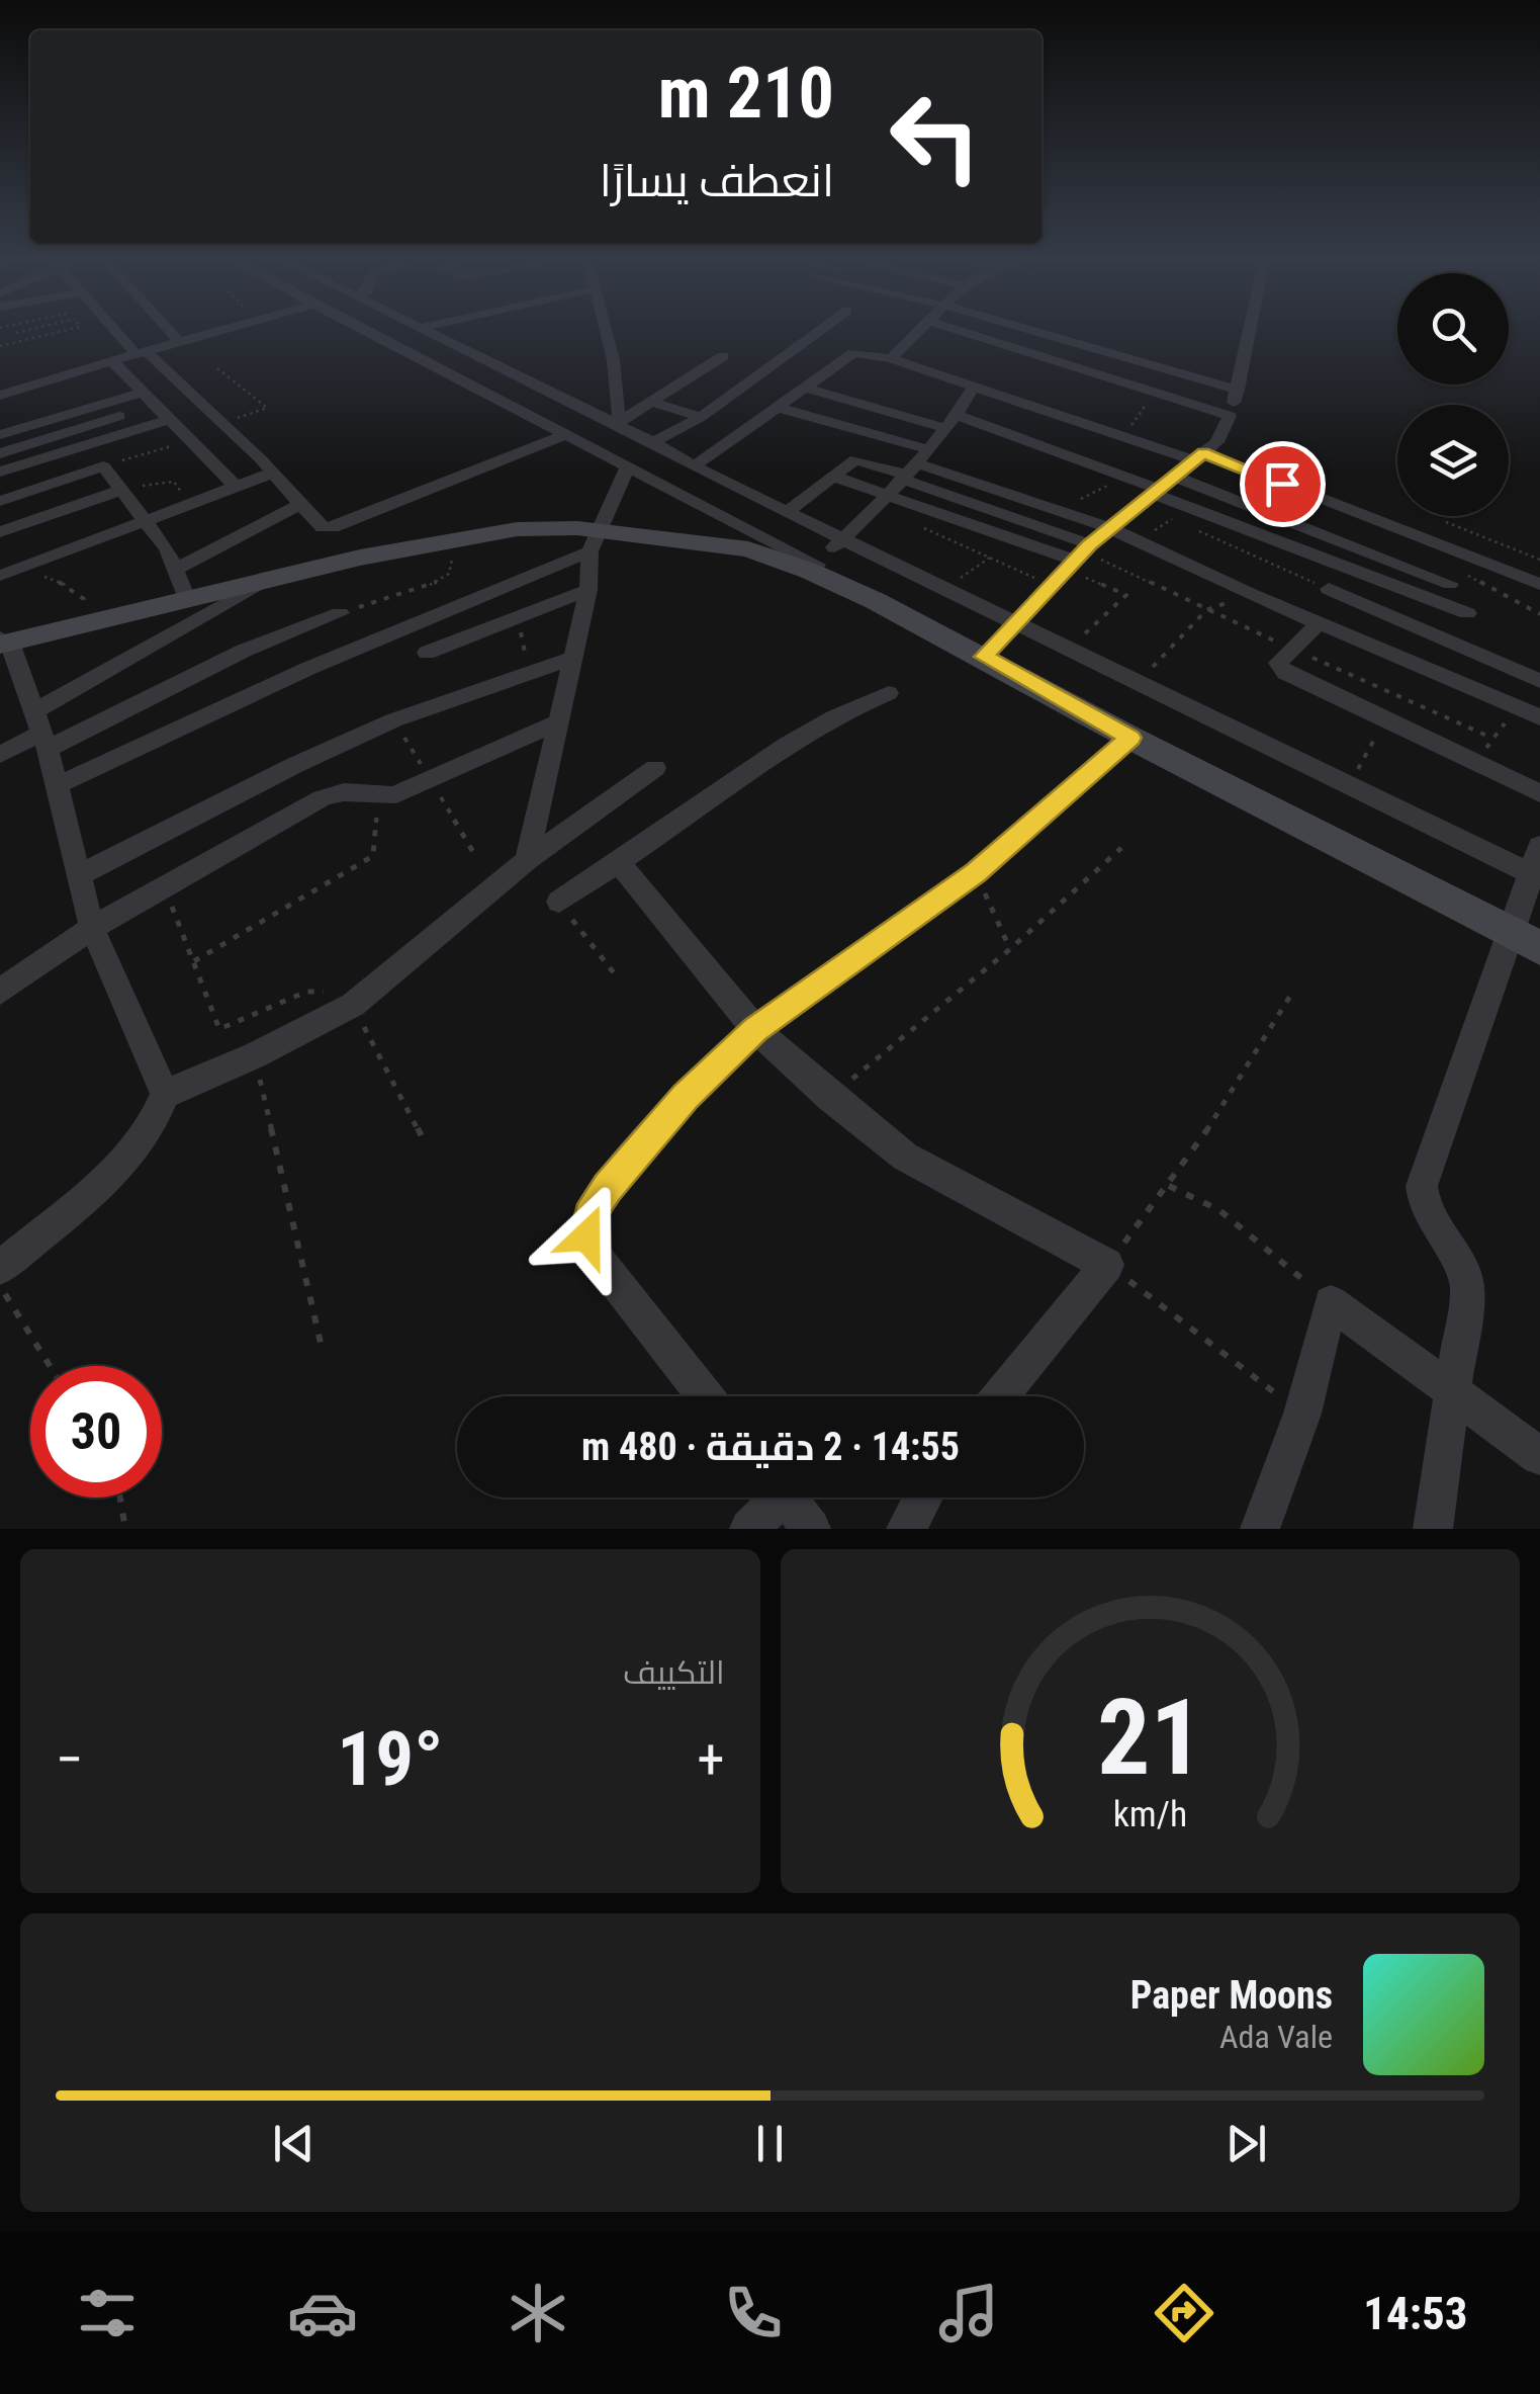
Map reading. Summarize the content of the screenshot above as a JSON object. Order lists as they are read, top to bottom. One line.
{"page":{"turn":["210 m","انعطف يسارًا"],"limit":"30","trip":"14:55 · 2 دقيقة · 480 m","tile":"التكييف","heat":["−","19°","+"],"song":["Paper Moons","Ada Vale"],"tabs":"14:53","gauge":["21","km/h"]}}
